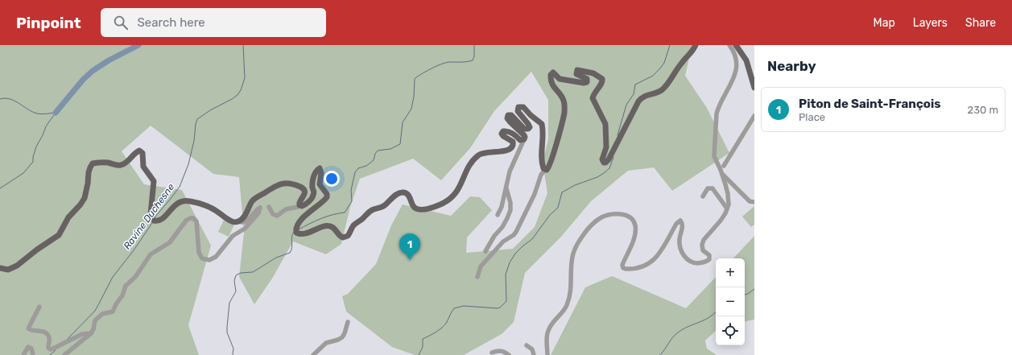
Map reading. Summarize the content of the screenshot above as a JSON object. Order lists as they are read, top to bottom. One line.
{"water":["Ravine Duchesne"],"page":{"header":"Pinpoint","search":"Search here","nav":["Map","Layers","Share"],"heading":"Nearby","list":[{"mark":"1","name":"Piton de Saint-François","note":"Place","value":"230 m"}],"pins":"1","map_buttons":["+","−"]}}
